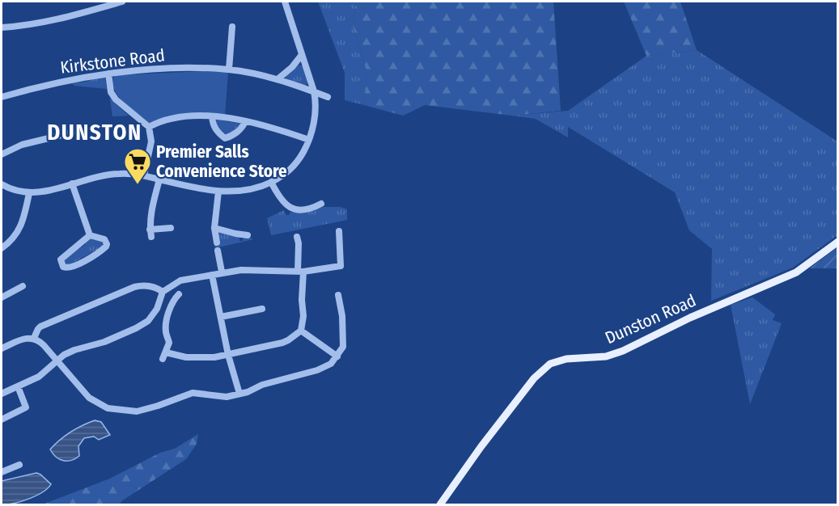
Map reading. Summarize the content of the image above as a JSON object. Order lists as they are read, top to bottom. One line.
{"streets":{"main road":["Dunston Road"],"street":["Kirkstone Road"]},"districts":["DUNSTON"],"places":{"supermarket":["Premier Salls Convenience Store"]}}
